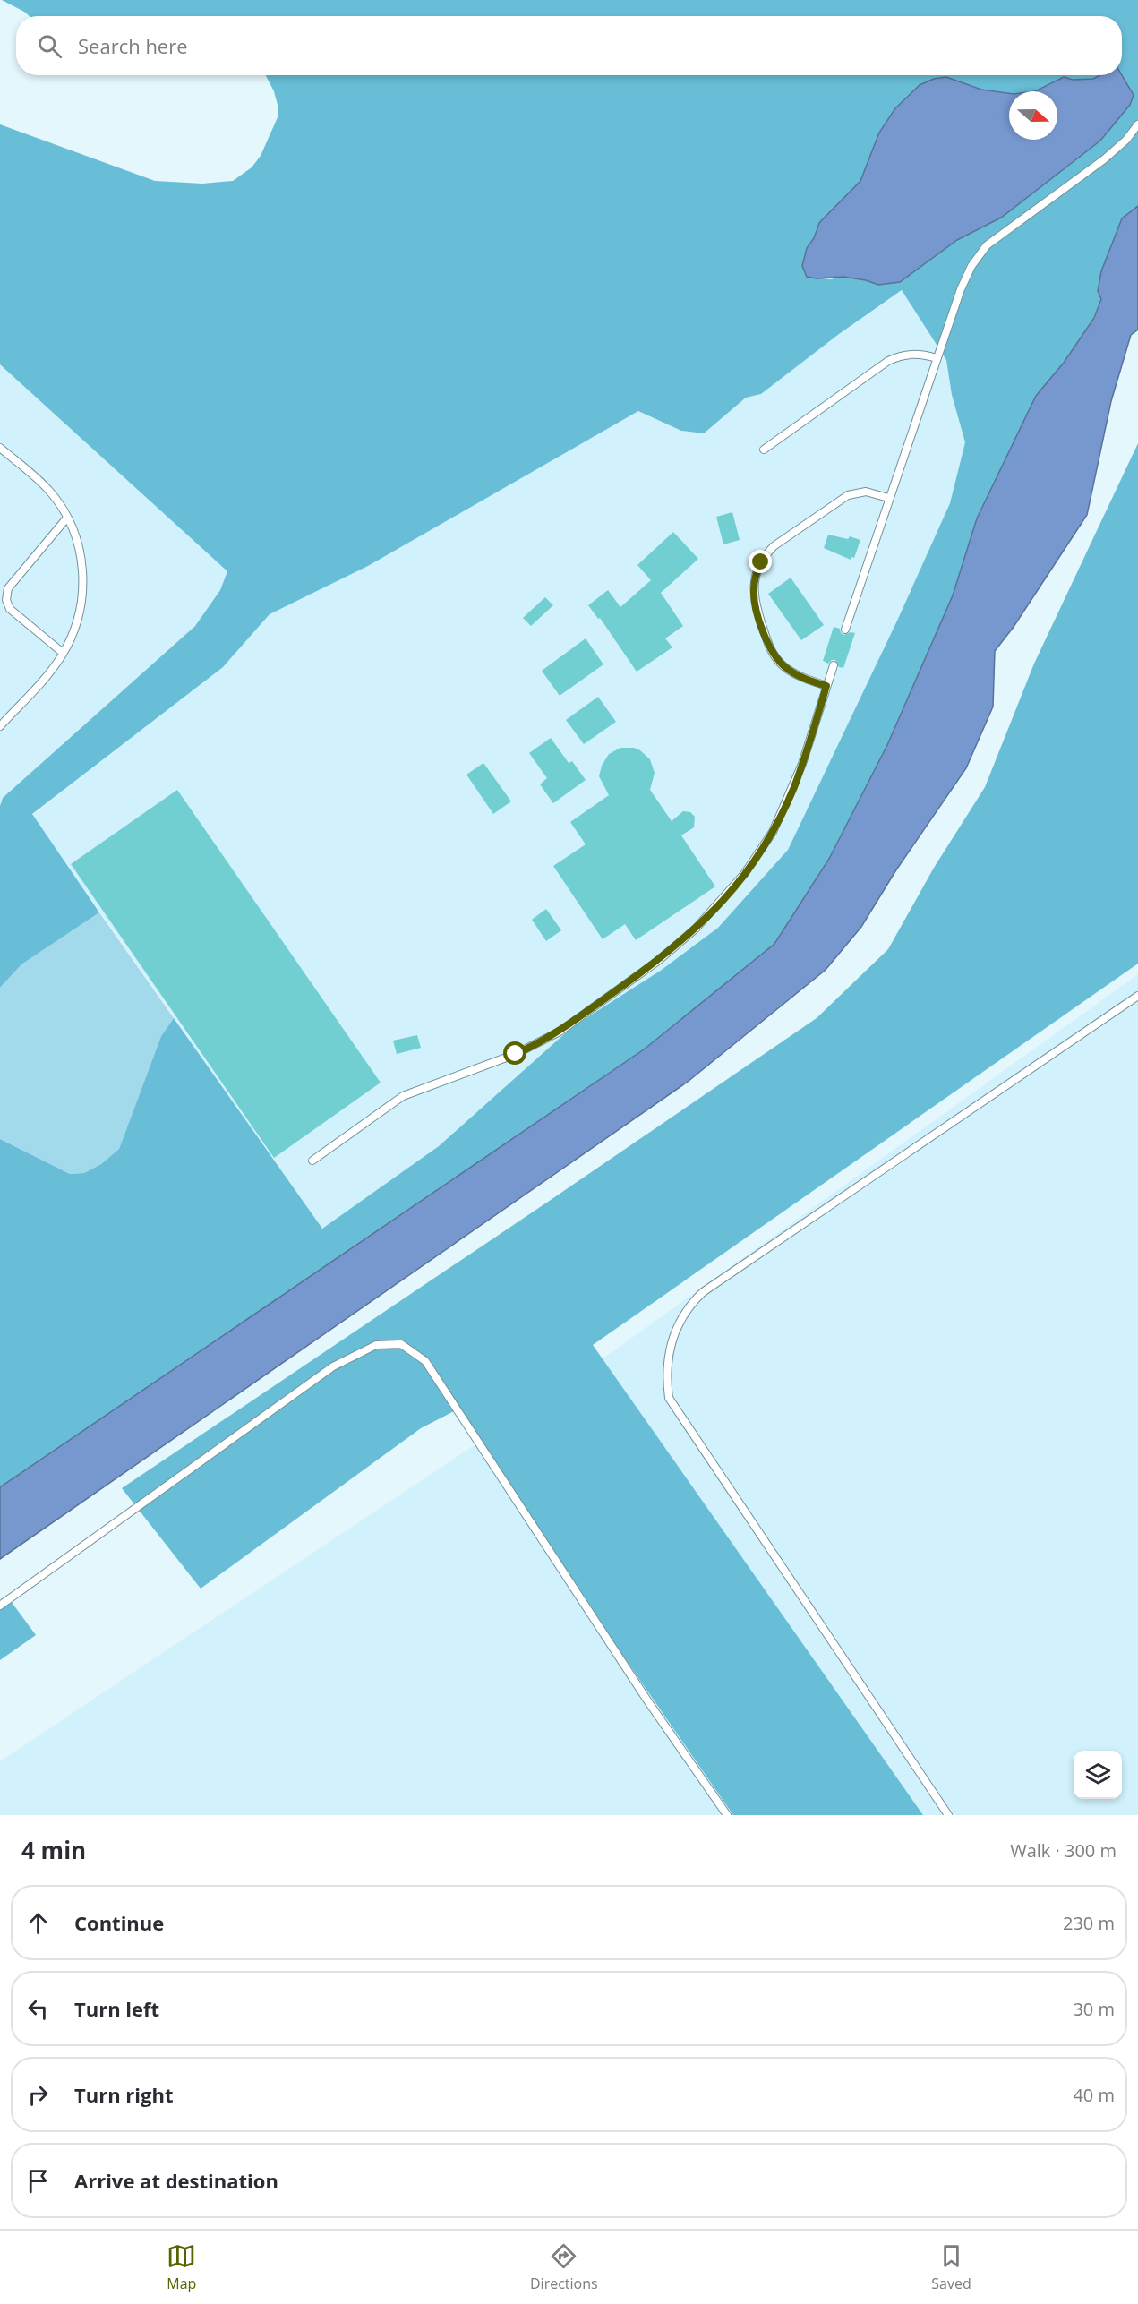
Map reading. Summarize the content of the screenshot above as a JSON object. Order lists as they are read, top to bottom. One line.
{"north":"right","page":{"search":"Search here","heading":["4 min","Walk · 300 m"],"list":[["Continue","230 m"],["Turn left","30 m"],["Turn right","40 m"],"Arrive at destination"],"nav":["Map","Directions","Saved"]}}
